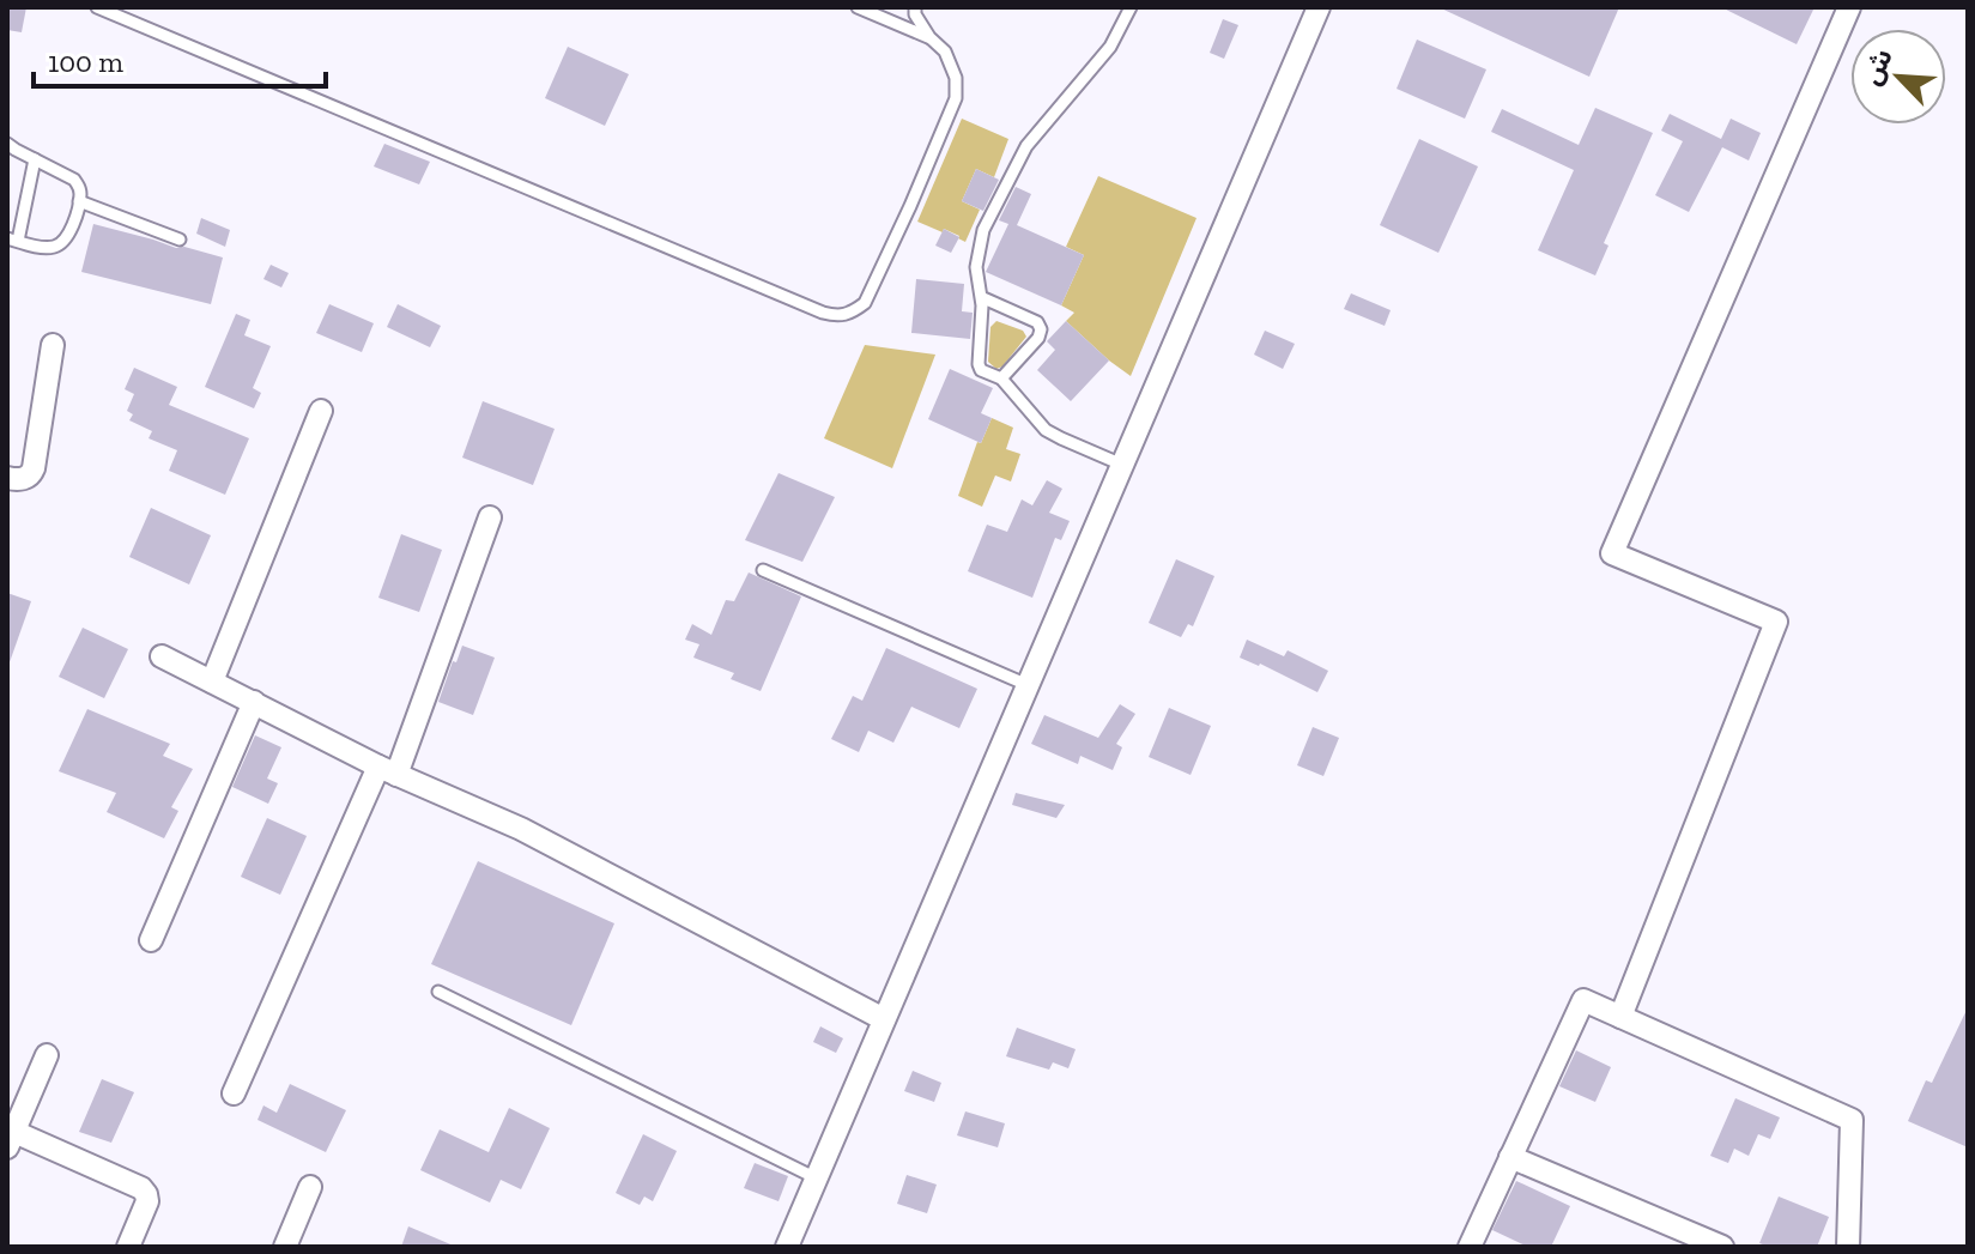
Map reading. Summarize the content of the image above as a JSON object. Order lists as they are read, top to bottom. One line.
{"scale_bar":"100 m","north":"top left"}
